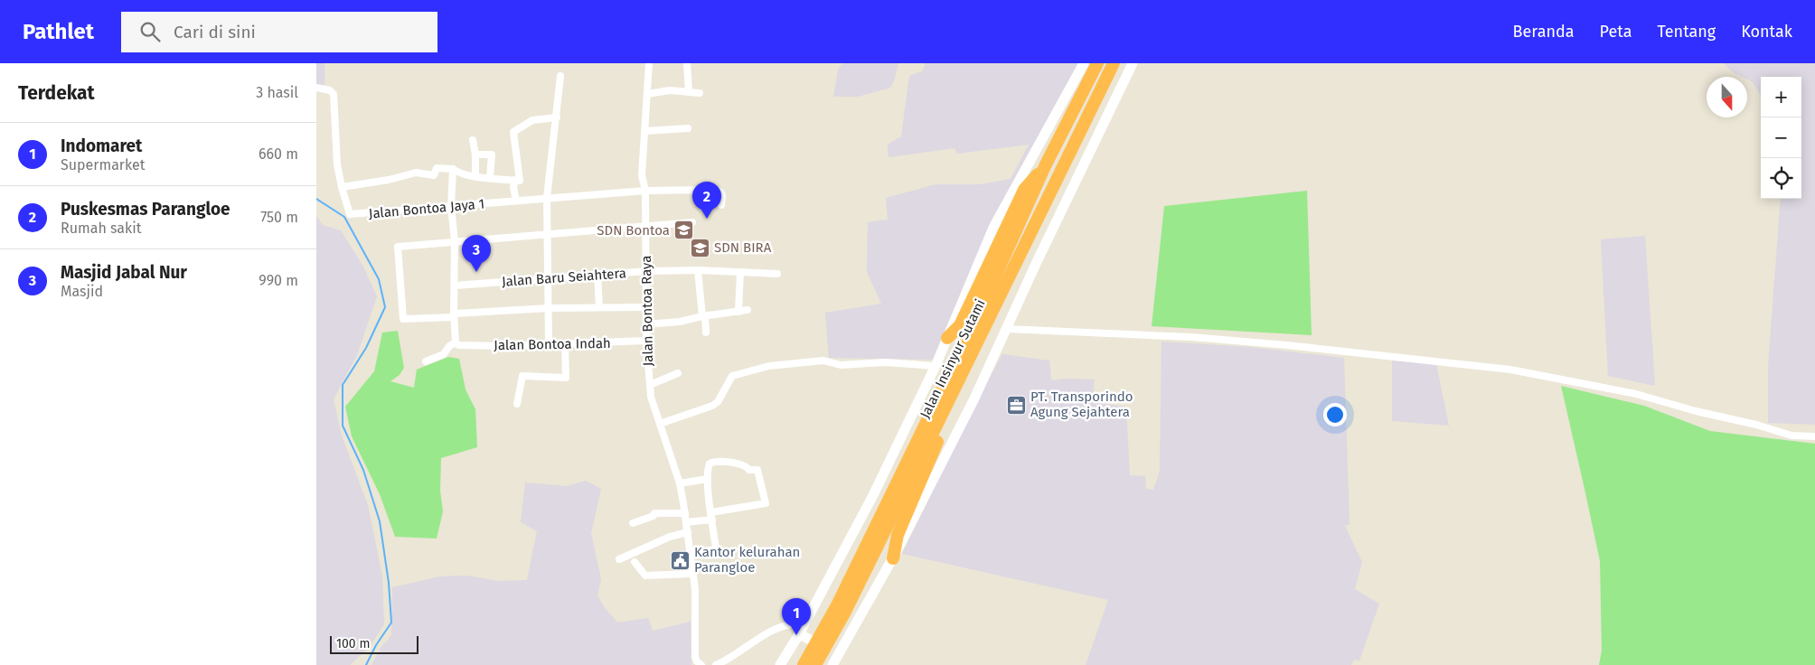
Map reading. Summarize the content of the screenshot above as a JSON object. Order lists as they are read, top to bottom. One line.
{"streets":{"highway":["Jalan Insinyur Sutami"],"street":["Jalan Bontoa Jaya 1","Jalan Baru Seiahtera","Jalan Bontoa Raya","Jalan Bontoa Indah"]},"crossings":[["Jalan Bontoa Jaya 1","Jalan Bontoa Raya"],["Jalan Baru Seiahtera","Jalan Bontoa Raya"],["Jalan Bontoa Raya","Jalan Bontoa Indah"]],"places":{"school or university":["SDN Bontoa","SDN BIRA"],"office":["PT. Transporindo Agung Sejahtera"],"public building":["Kantor kelurahan Parangloe"]},"scale_bar":"100 m","north":"bottom","page":{"header":"Pathlet","search":"Cari di sini","nav":["Beranda","Peta","Tentang","Kontak"],"heading":["Terdekat","3 hasil"],"map_buttons":["+","−"],"list":[{"mark":"1","name":"Indomaret","note":"Supermarket","value":"660 m"},{"mark":"2","name":"Puskesmas Parangloe","note":"Rumah sakit","value":"750 m"},{"mark":"3","name":"Masjid Jabal Nur","note":"Masjid","value":"990 m"}],"pins":["2","3","1"],"scale":"100 m"}}
